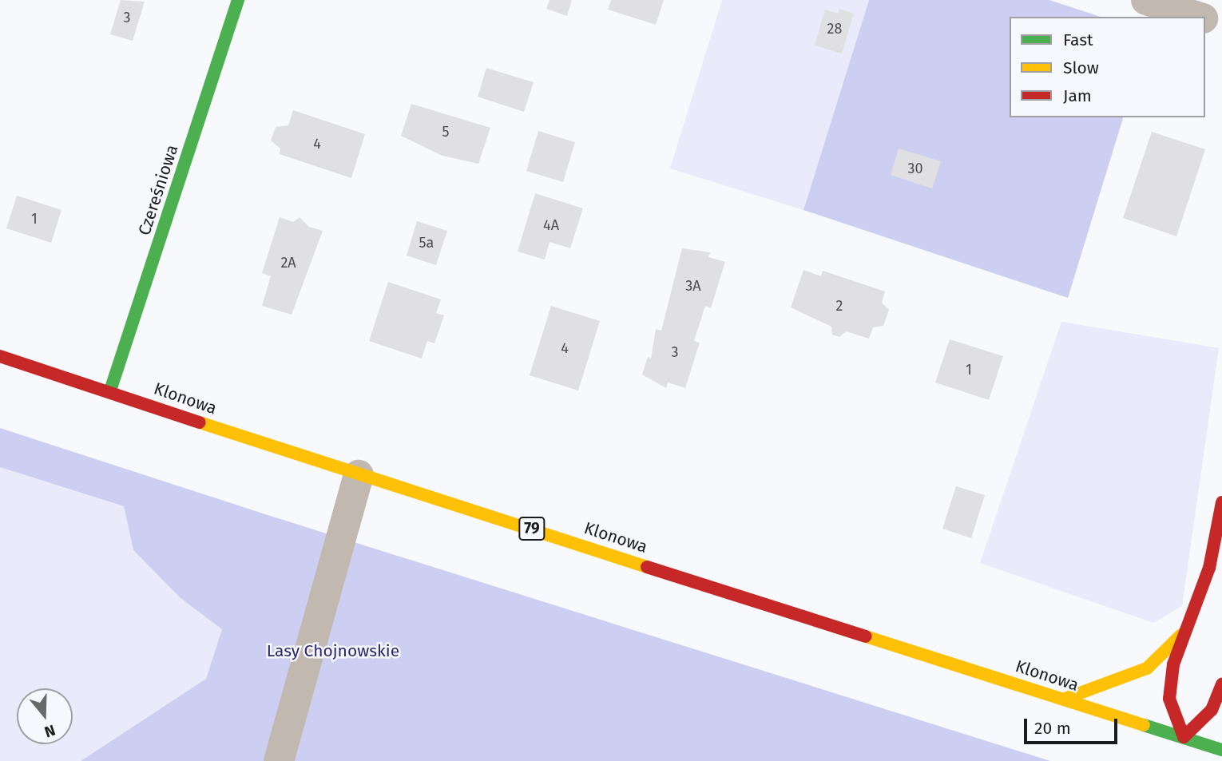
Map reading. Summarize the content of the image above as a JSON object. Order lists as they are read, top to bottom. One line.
{"streets":{"main road":["Czereśniowa","Klonowa","79"]},"crossings":[["Czereśniowa","Klonowa"]],"parks":["Lasy Chojnowskie"],"house_numbers":["3","28","5","4","30","1","4A","5a","2A","3A","2","4","3","1"],"legend":["Fast","Slow","Jam"],"scale_bar":"20 m","north":"bottom"}
